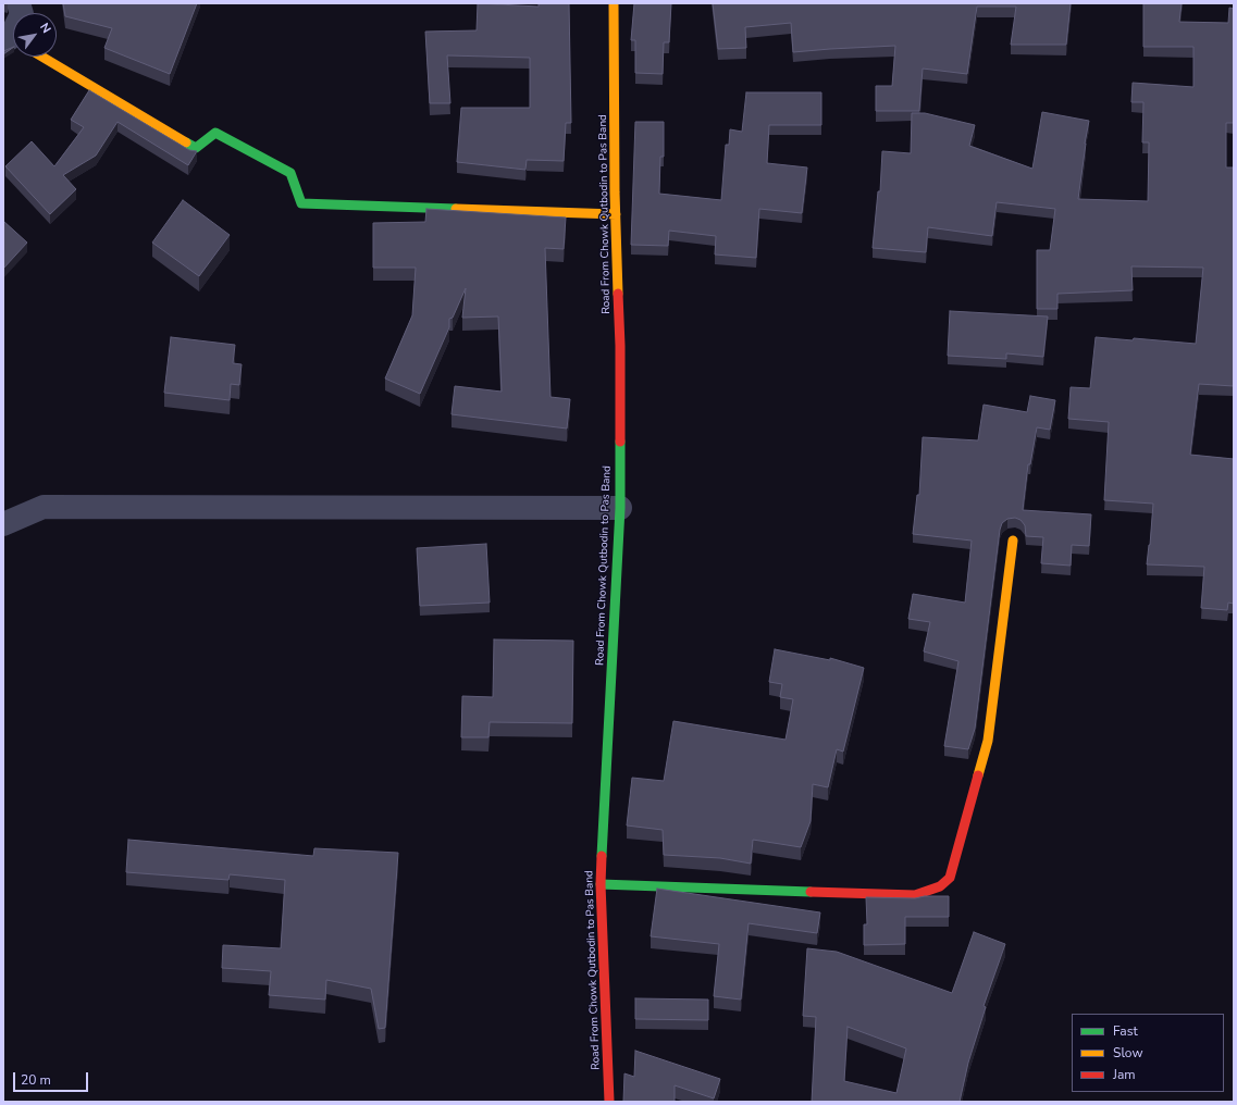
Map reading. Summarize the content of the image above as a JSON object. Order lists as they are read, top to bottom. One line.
{"streets":{"street":["Road From Chowk Qutbodin to Pas Band"]},"legend":["Fast","Slow","Jam"],"scale_bar":"20 m","north":"top right"}
